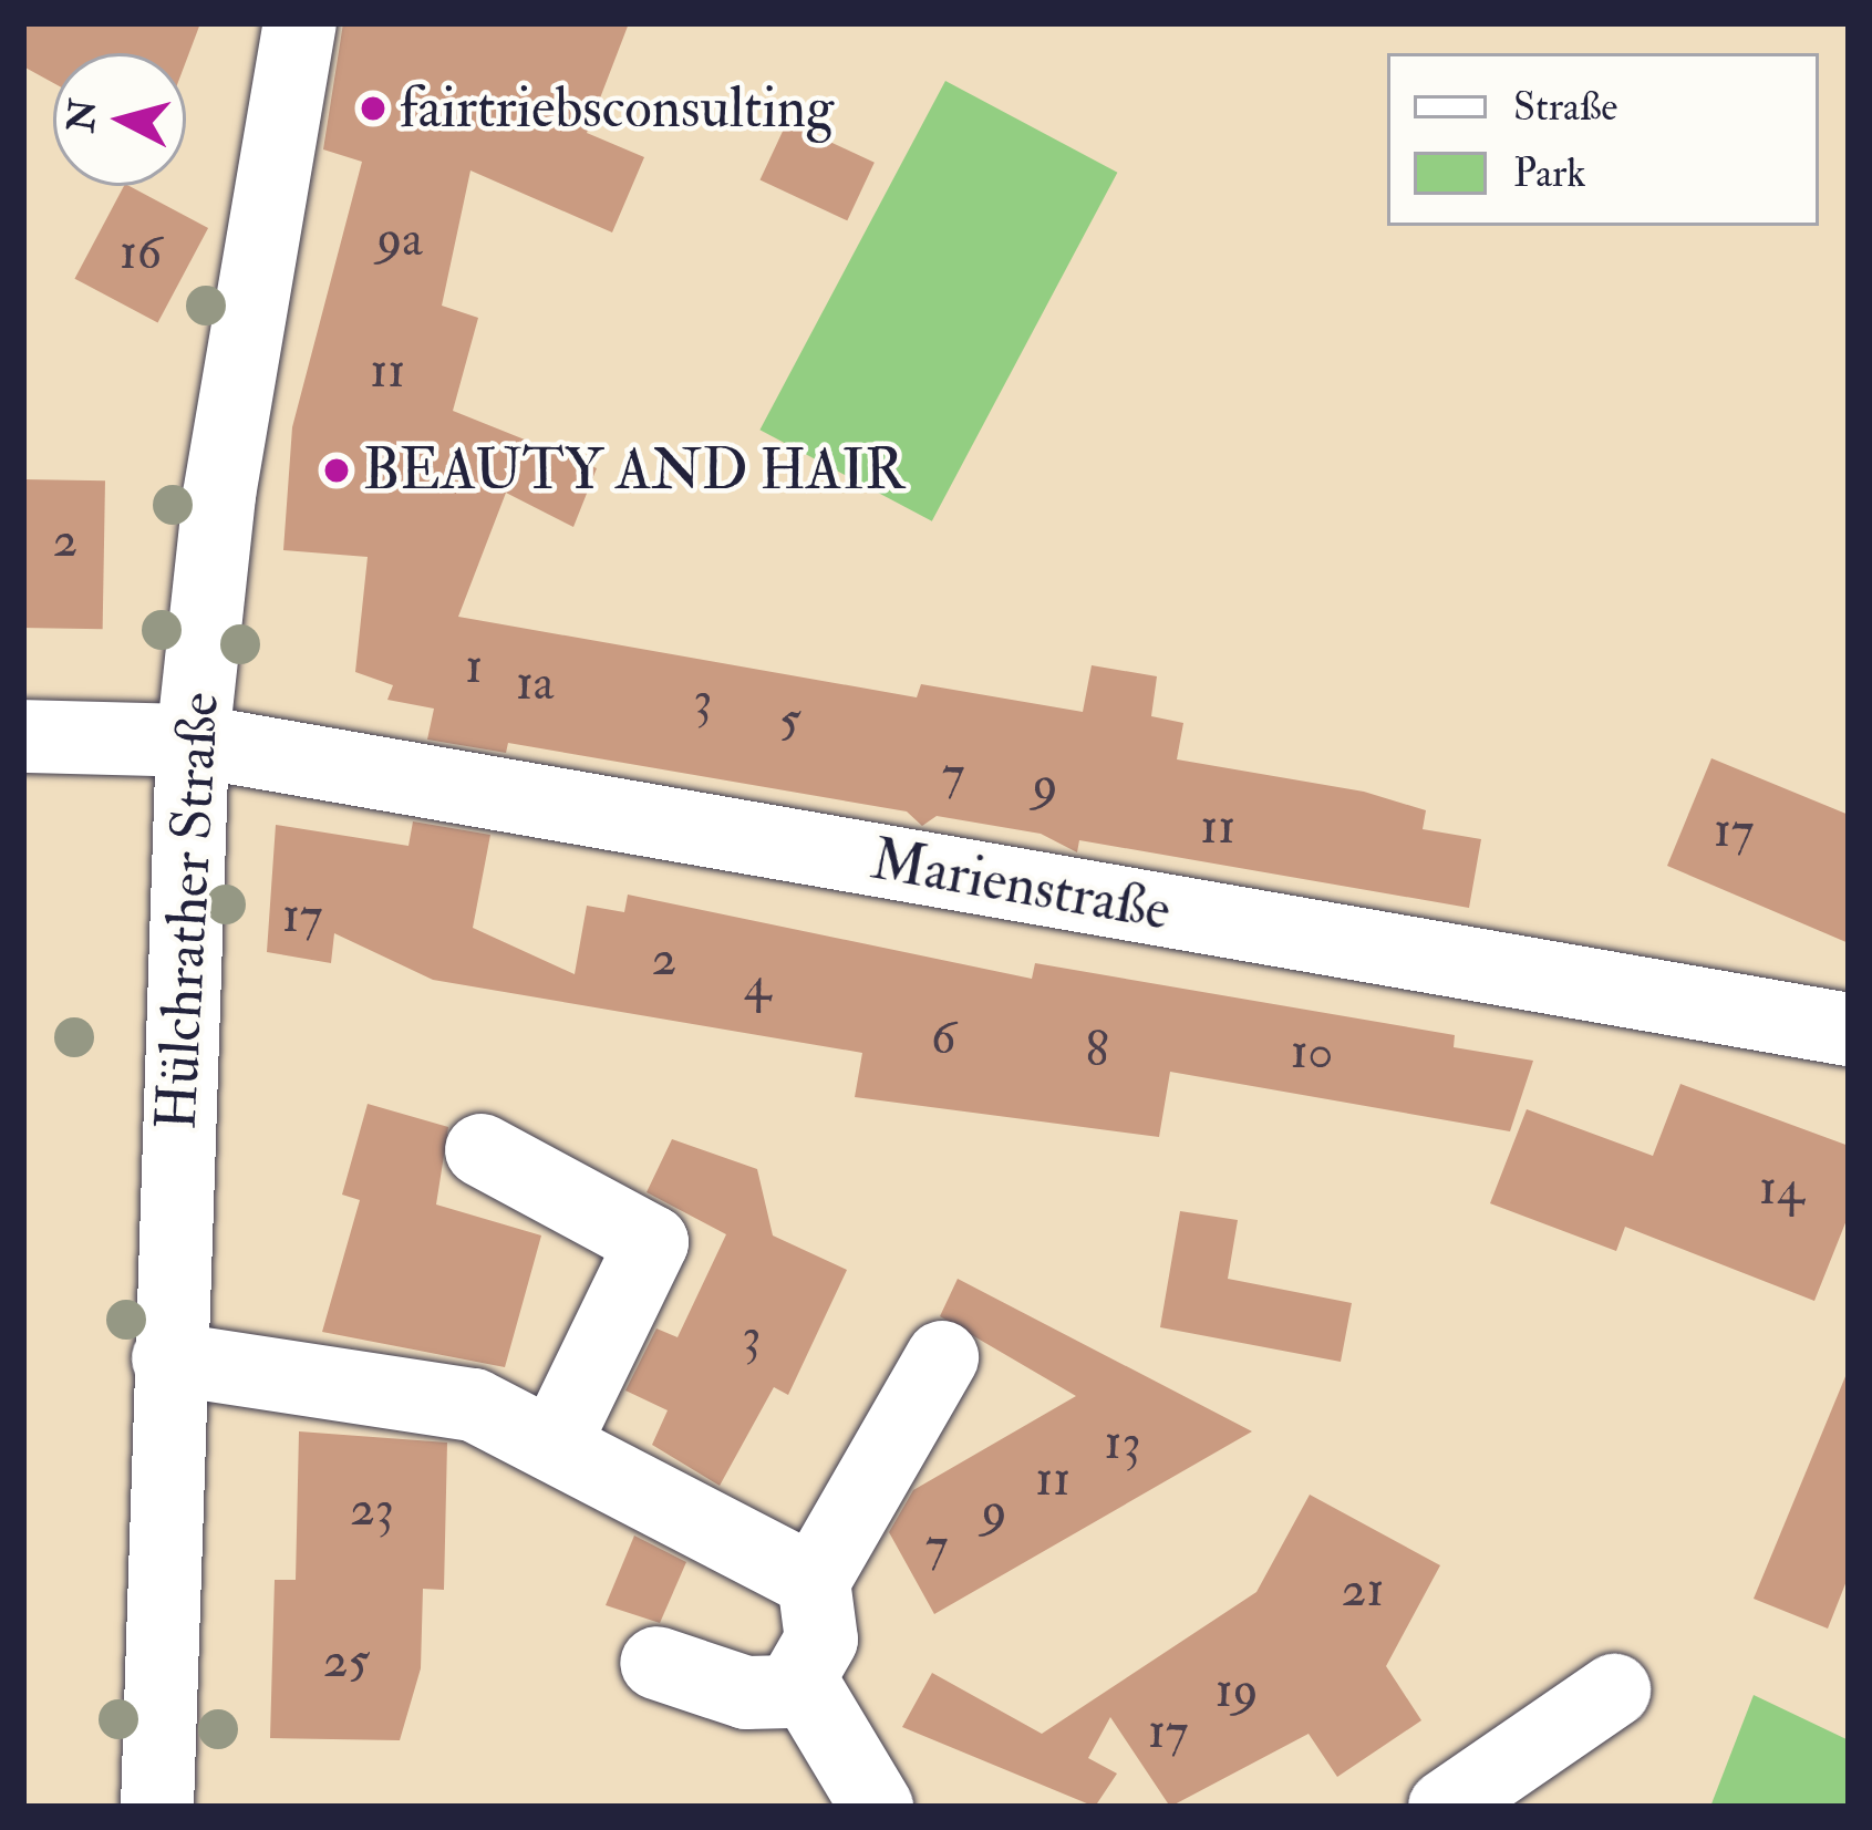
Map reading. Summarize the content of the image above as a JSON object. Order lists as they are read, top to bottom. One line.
{"streets":{"street":["Marienstraße","Hülchrather Straße"]},"crossings":[["Marienstraße","Hülchrather Straße"]],"places":["fairtriebsconsulting","BEAUTY AND HAIR"],"house_numbers":["9a","16","11","2","1","1a","3","5","7","9","11","17","17","2","4","6","8","10","14","3","13","11","23","9","7","21","25","19","17"],"legend":["Straße","Park"],"north":"left"}
